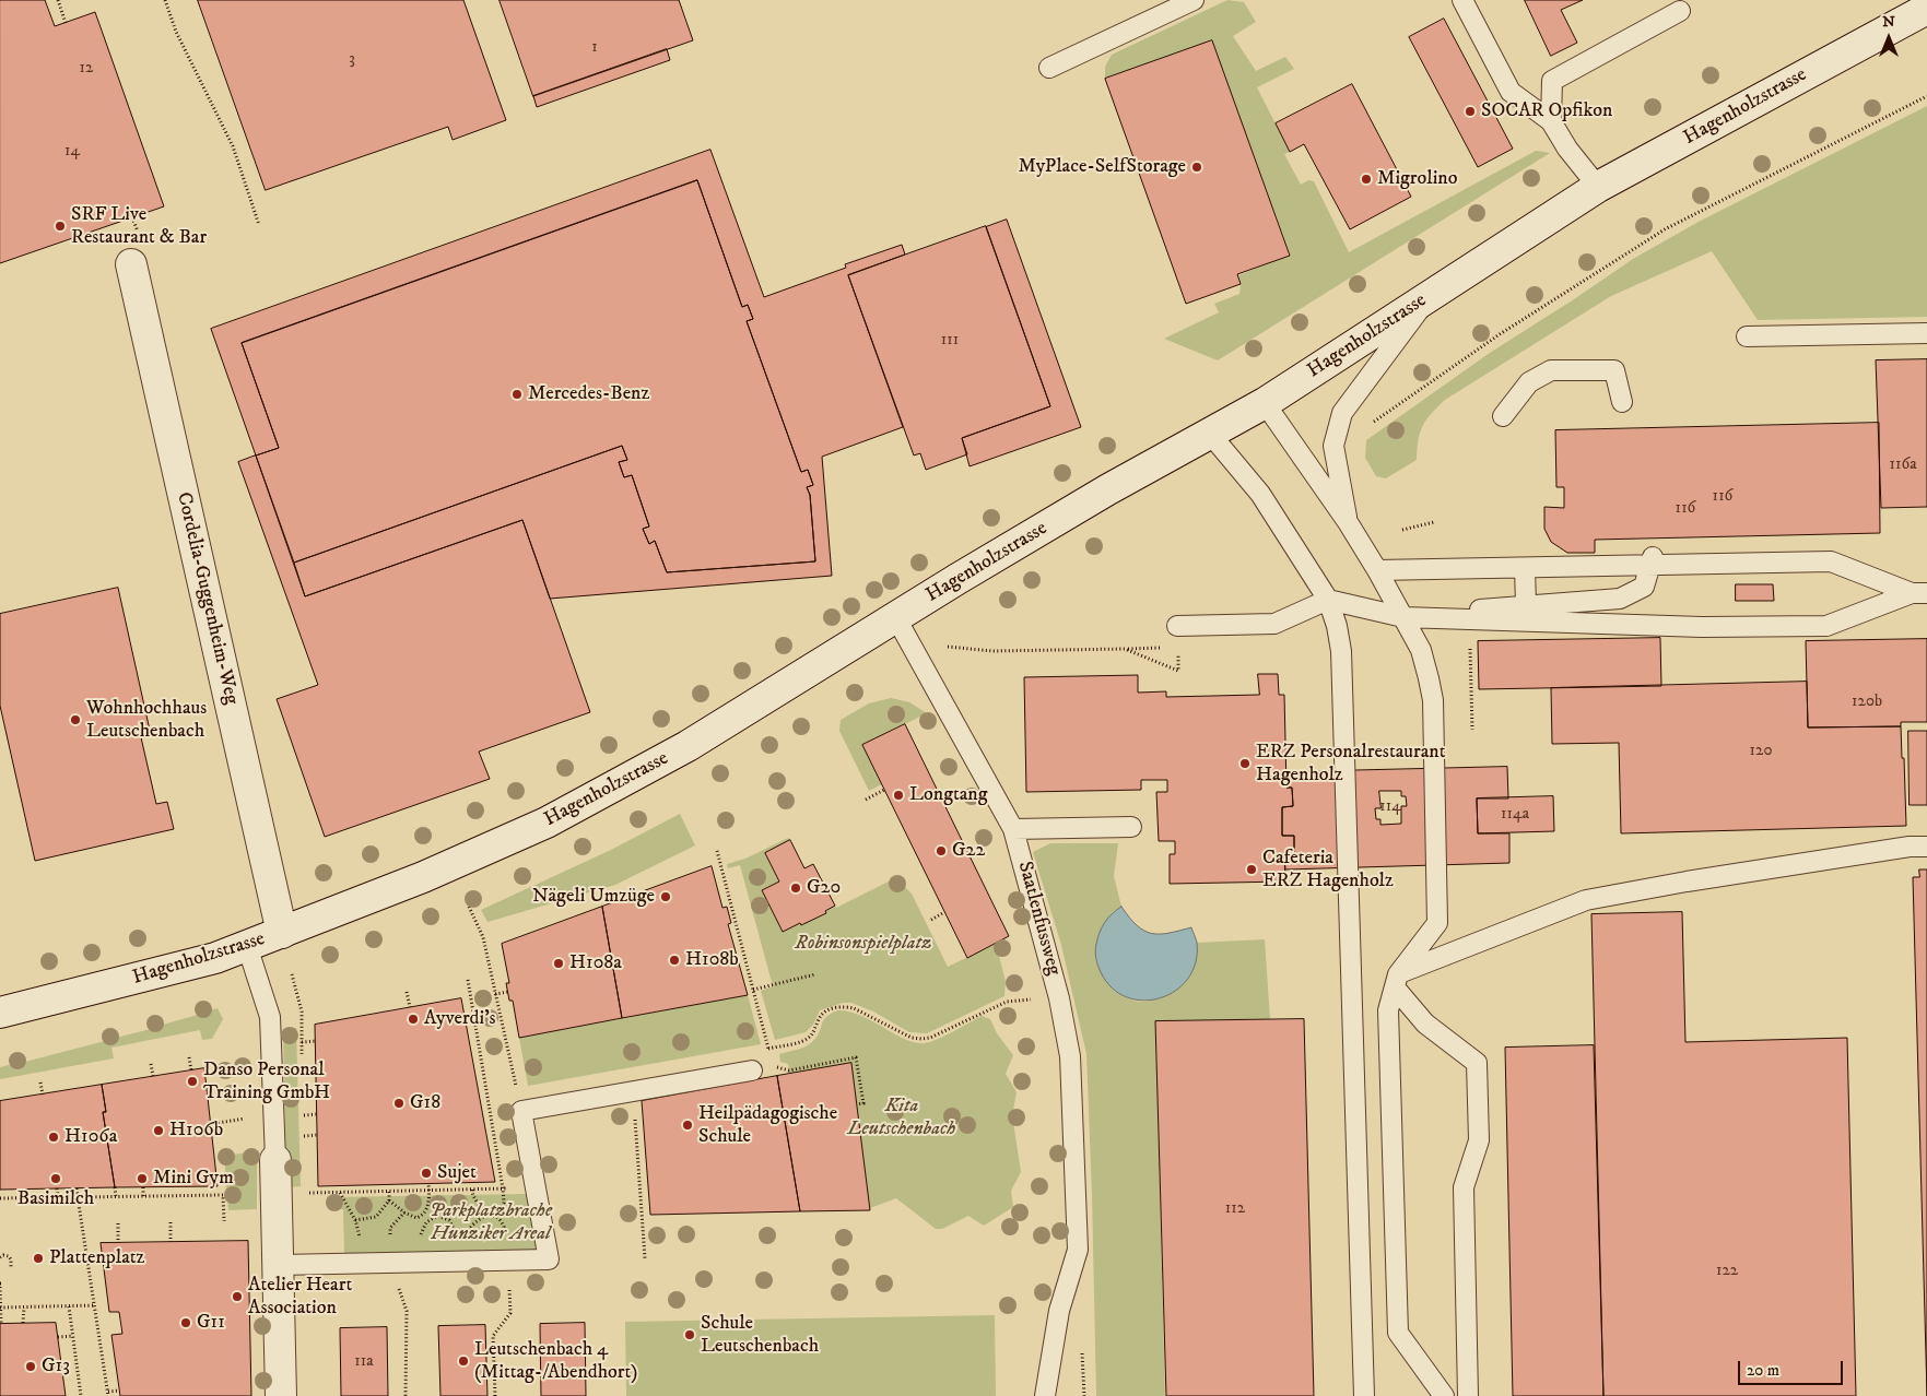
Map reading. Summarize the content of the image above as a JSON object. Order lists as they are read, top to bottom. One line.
{"streets":{"street":["Hagenholzstrasse","Cordelia-Guggenheim-Weg"],"lane":["Saatlenfussweg"]},"crossings":[["Hagenholzstrasse","Cordelia-Guggenheim-Weg"],["Hagenholzstrasse","Saatlenfussweg"]],"parks":["Robinsonspielplatz","Kita Leutschenbach","Parkplatzbrache Hunziker Areal"],"places":["SOCAR Opfikon","MyPlace-SelfStorage","Migrolino","SRF Live Restaurant & Bar","Mercedes-Benz","Wohnhochhaus Leutschenbach","ERZ Personalrestaurant Hagenholz","Longtang","G22","Cafeteria ERZ Hagenholz","G20","Nägeli Umzüge","H108b","H108a","Ayverdi's","Danso Personal Training GmbH","G18","Heilpädagogische Schule","H106b","H106a","Sujet","Basimilch","Mini Gym","Plattenplatz","Atelier Heart Association","G11","Schule Leutschenbach","Leutschenbach 4 (Mittag-/Abendhort)","G13"],"house_numbers":["1","3","12","14","111","116a","116","116","120b","120","114","114a","112","122","11a"],"scale_bar":"20 m","north":"top"}
